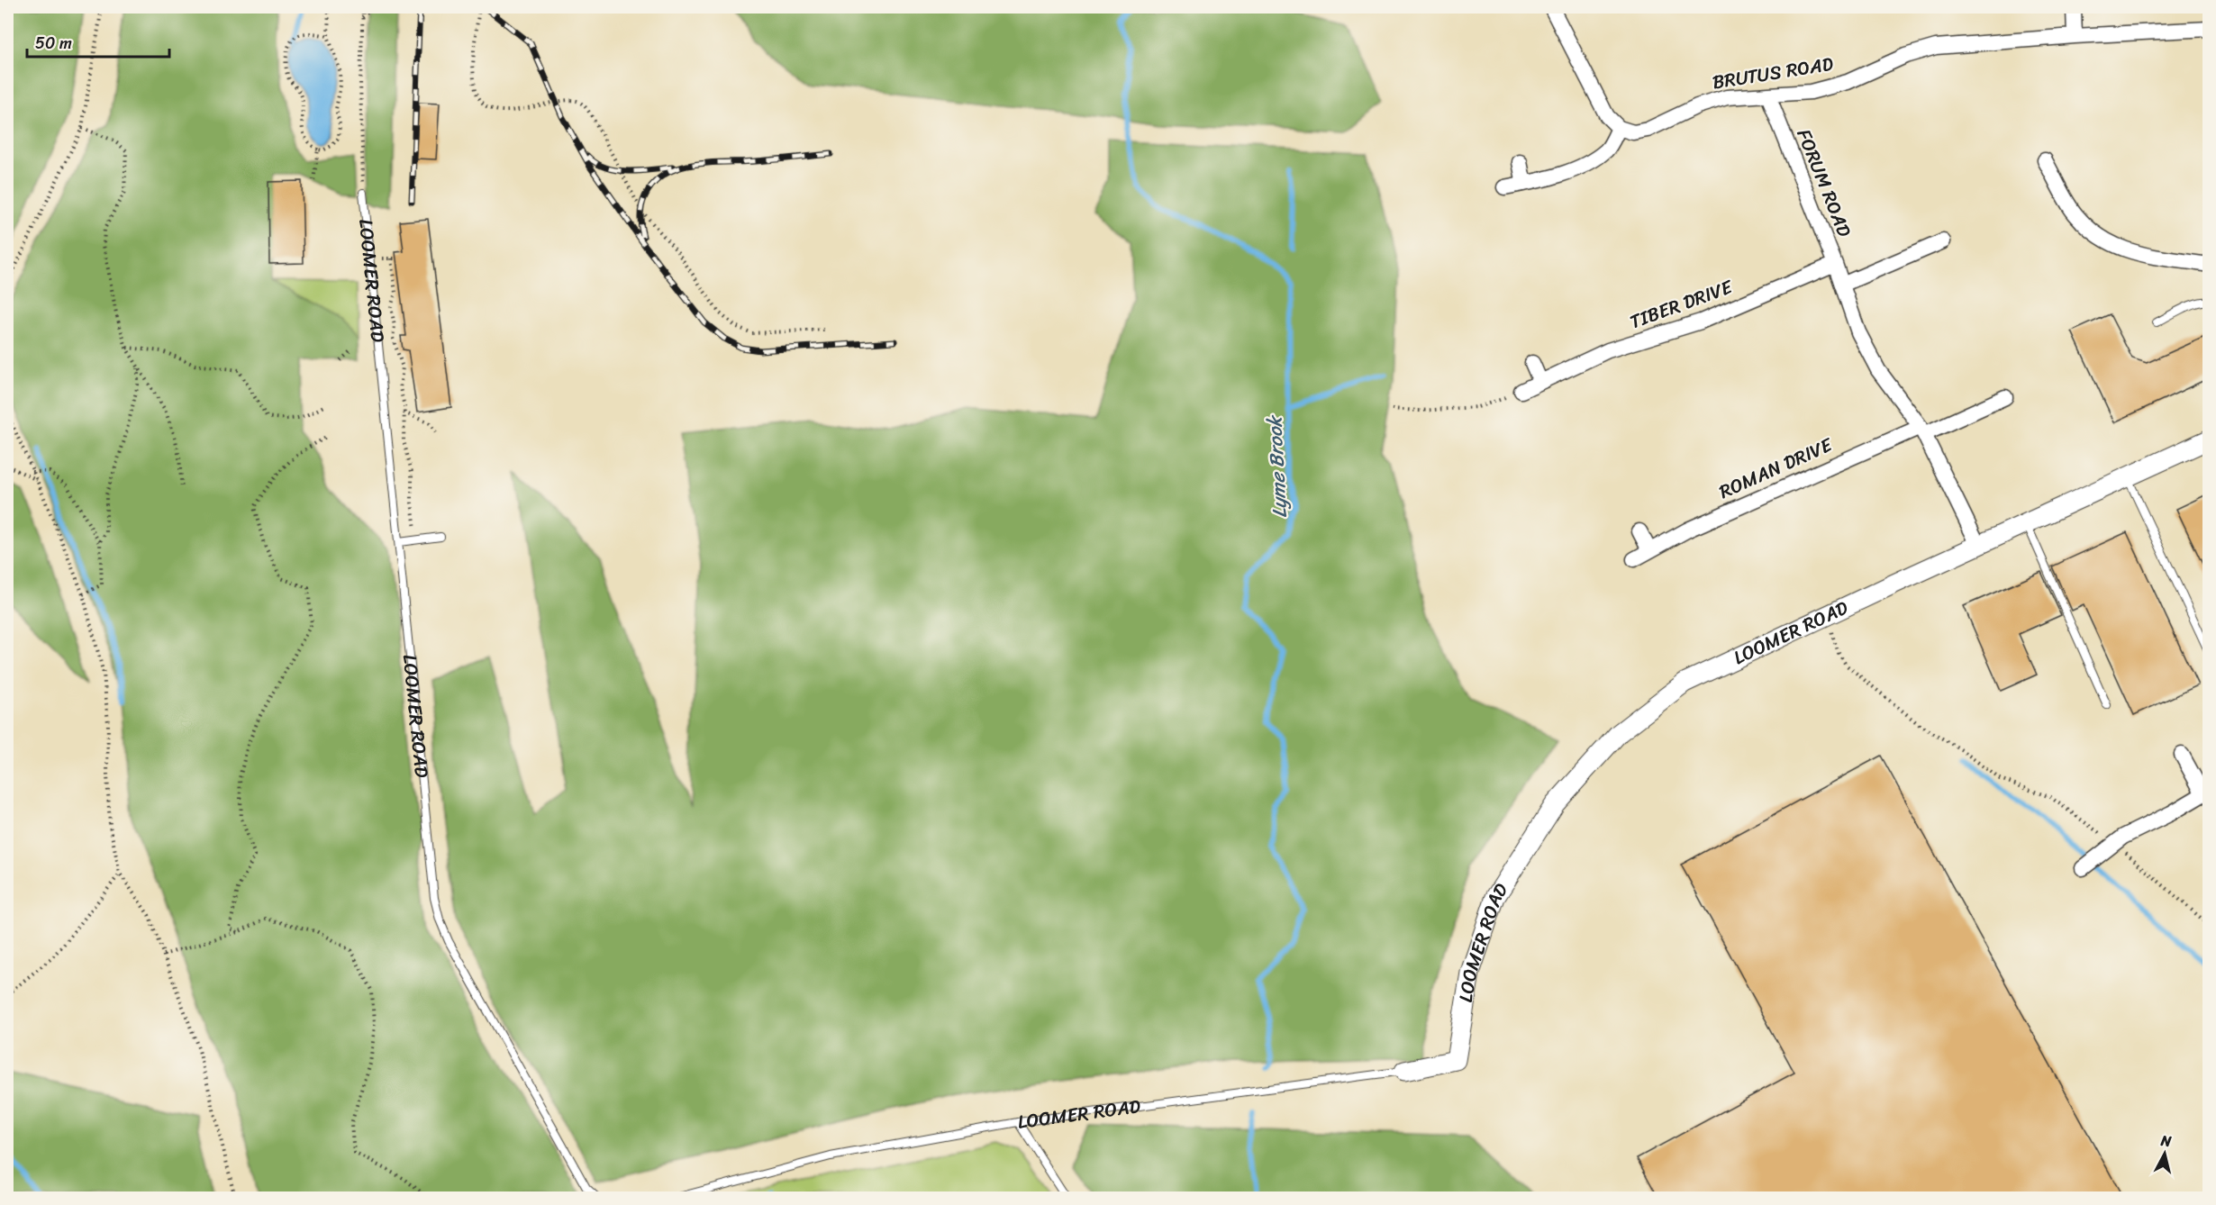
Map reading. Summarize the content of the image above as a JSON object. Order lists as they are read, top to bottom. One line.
{"streets":{"street":["BRUTUS ROAD","FORUM ROAD","LOOMER ROAD","TIBER DRIVE","ROMAN DRIVE"]},"crossings":[["BRUTUS ROAD","FORUM ROAD"],["FORUM ROAD","LOOMER ROAD"],["FORUM ROAD","TIBER DRIVE"],["FORUM ROAD","ROMAN DRIVE"]],"water":["Lyme Brook"],"scale_bar":"50 m","north":"top"}
